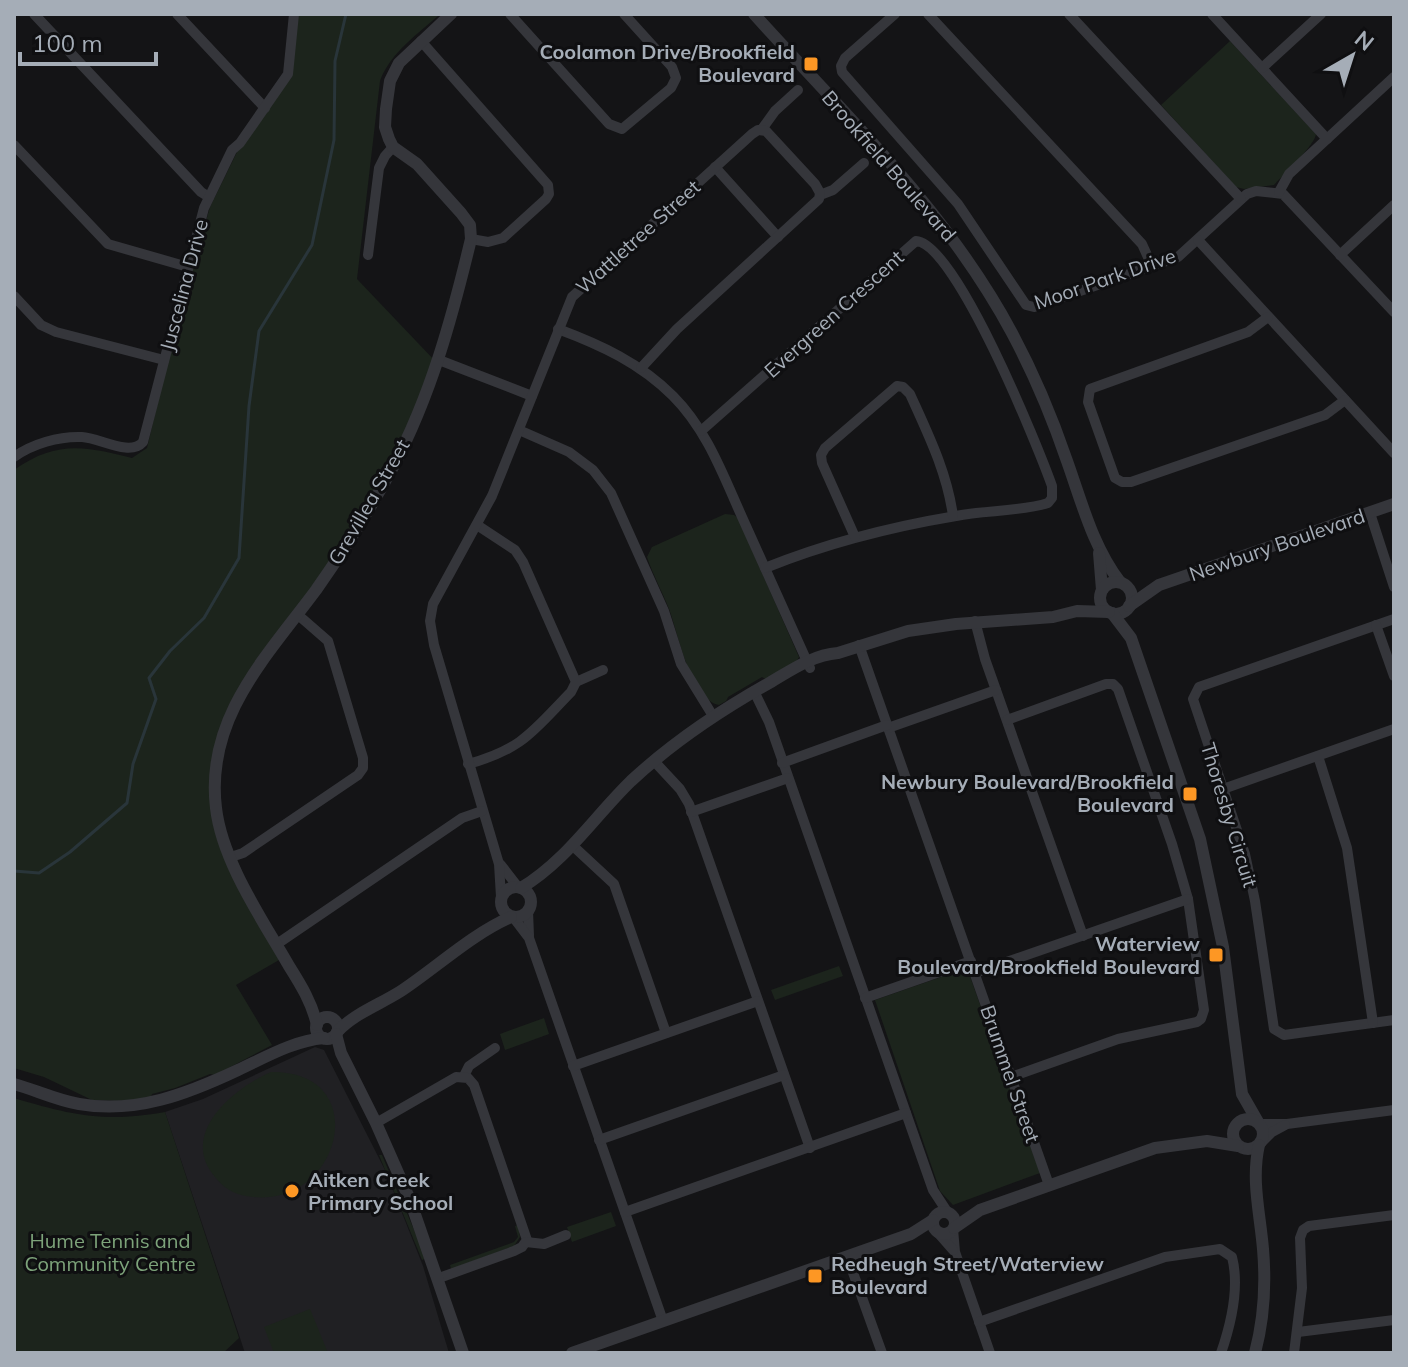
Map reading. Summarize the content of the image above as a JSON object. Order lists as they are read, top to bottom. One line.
{"streets":{"street":["Brookfield Boulevard","Wattletree Street","Moor Park Drive","Juscelina Drive","Evergreen Crescent","Grevillea Street","Newbury Boulevard","Thoresby Circuit","Brummel Street"]},"crossings":[["Brookfield Boulevard","Newbury Boulevard"]],"parks":["Hume Tennis and Community Centre"],"places":{"transit":["Coolamon Drive/Brookfield Boulevard","Newbury Boulevard/Brookfield Boulevard","Waterview Boulevard/Brookfield Boulevard","Redheugh Street/Waterview Boulevard"],"other":["Aitken Creek Primary School"]},"scale_bar":"100 m","north":"top right"}
